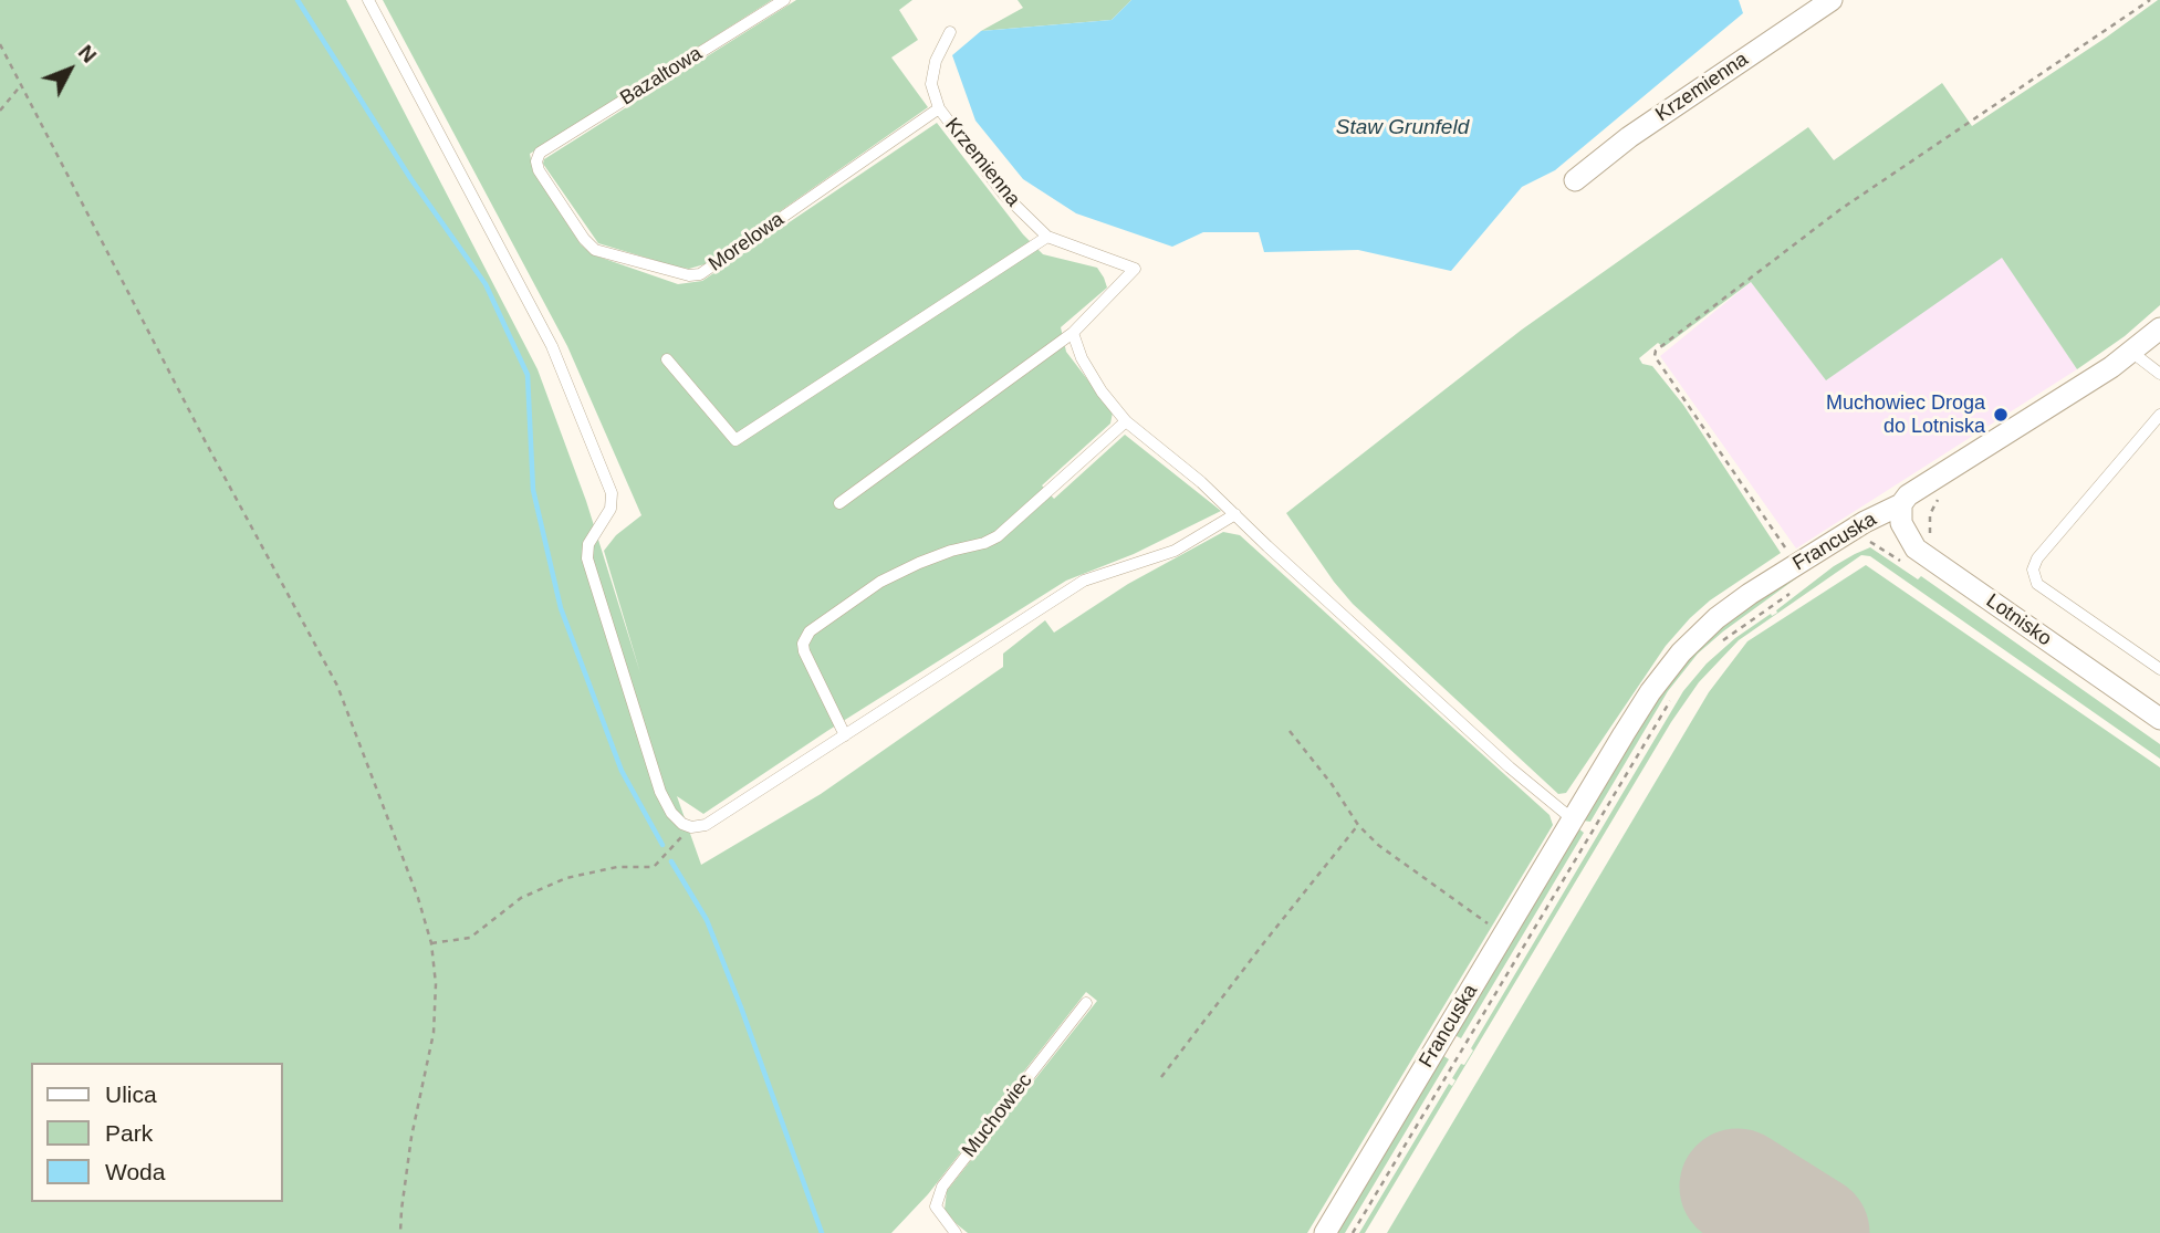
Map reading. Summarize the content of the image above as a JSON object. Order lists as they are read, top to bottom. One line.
{"streets":{"street":["Krzemienna","Francuska","Lotnisko"],"lane":["Bazaltowa","Morelowa","Muchowiec"]},"crossings":[["Bazaltowa","Morelowa"],["Krzemienna","Morelowa"],["Francuska","Lotnisko"]],"water":["Staw Grunfeld"],"places":["Muchowiec Droga do Lotniska"],"legend":["Ulica","Park","Woda"],"north":"top right"}
